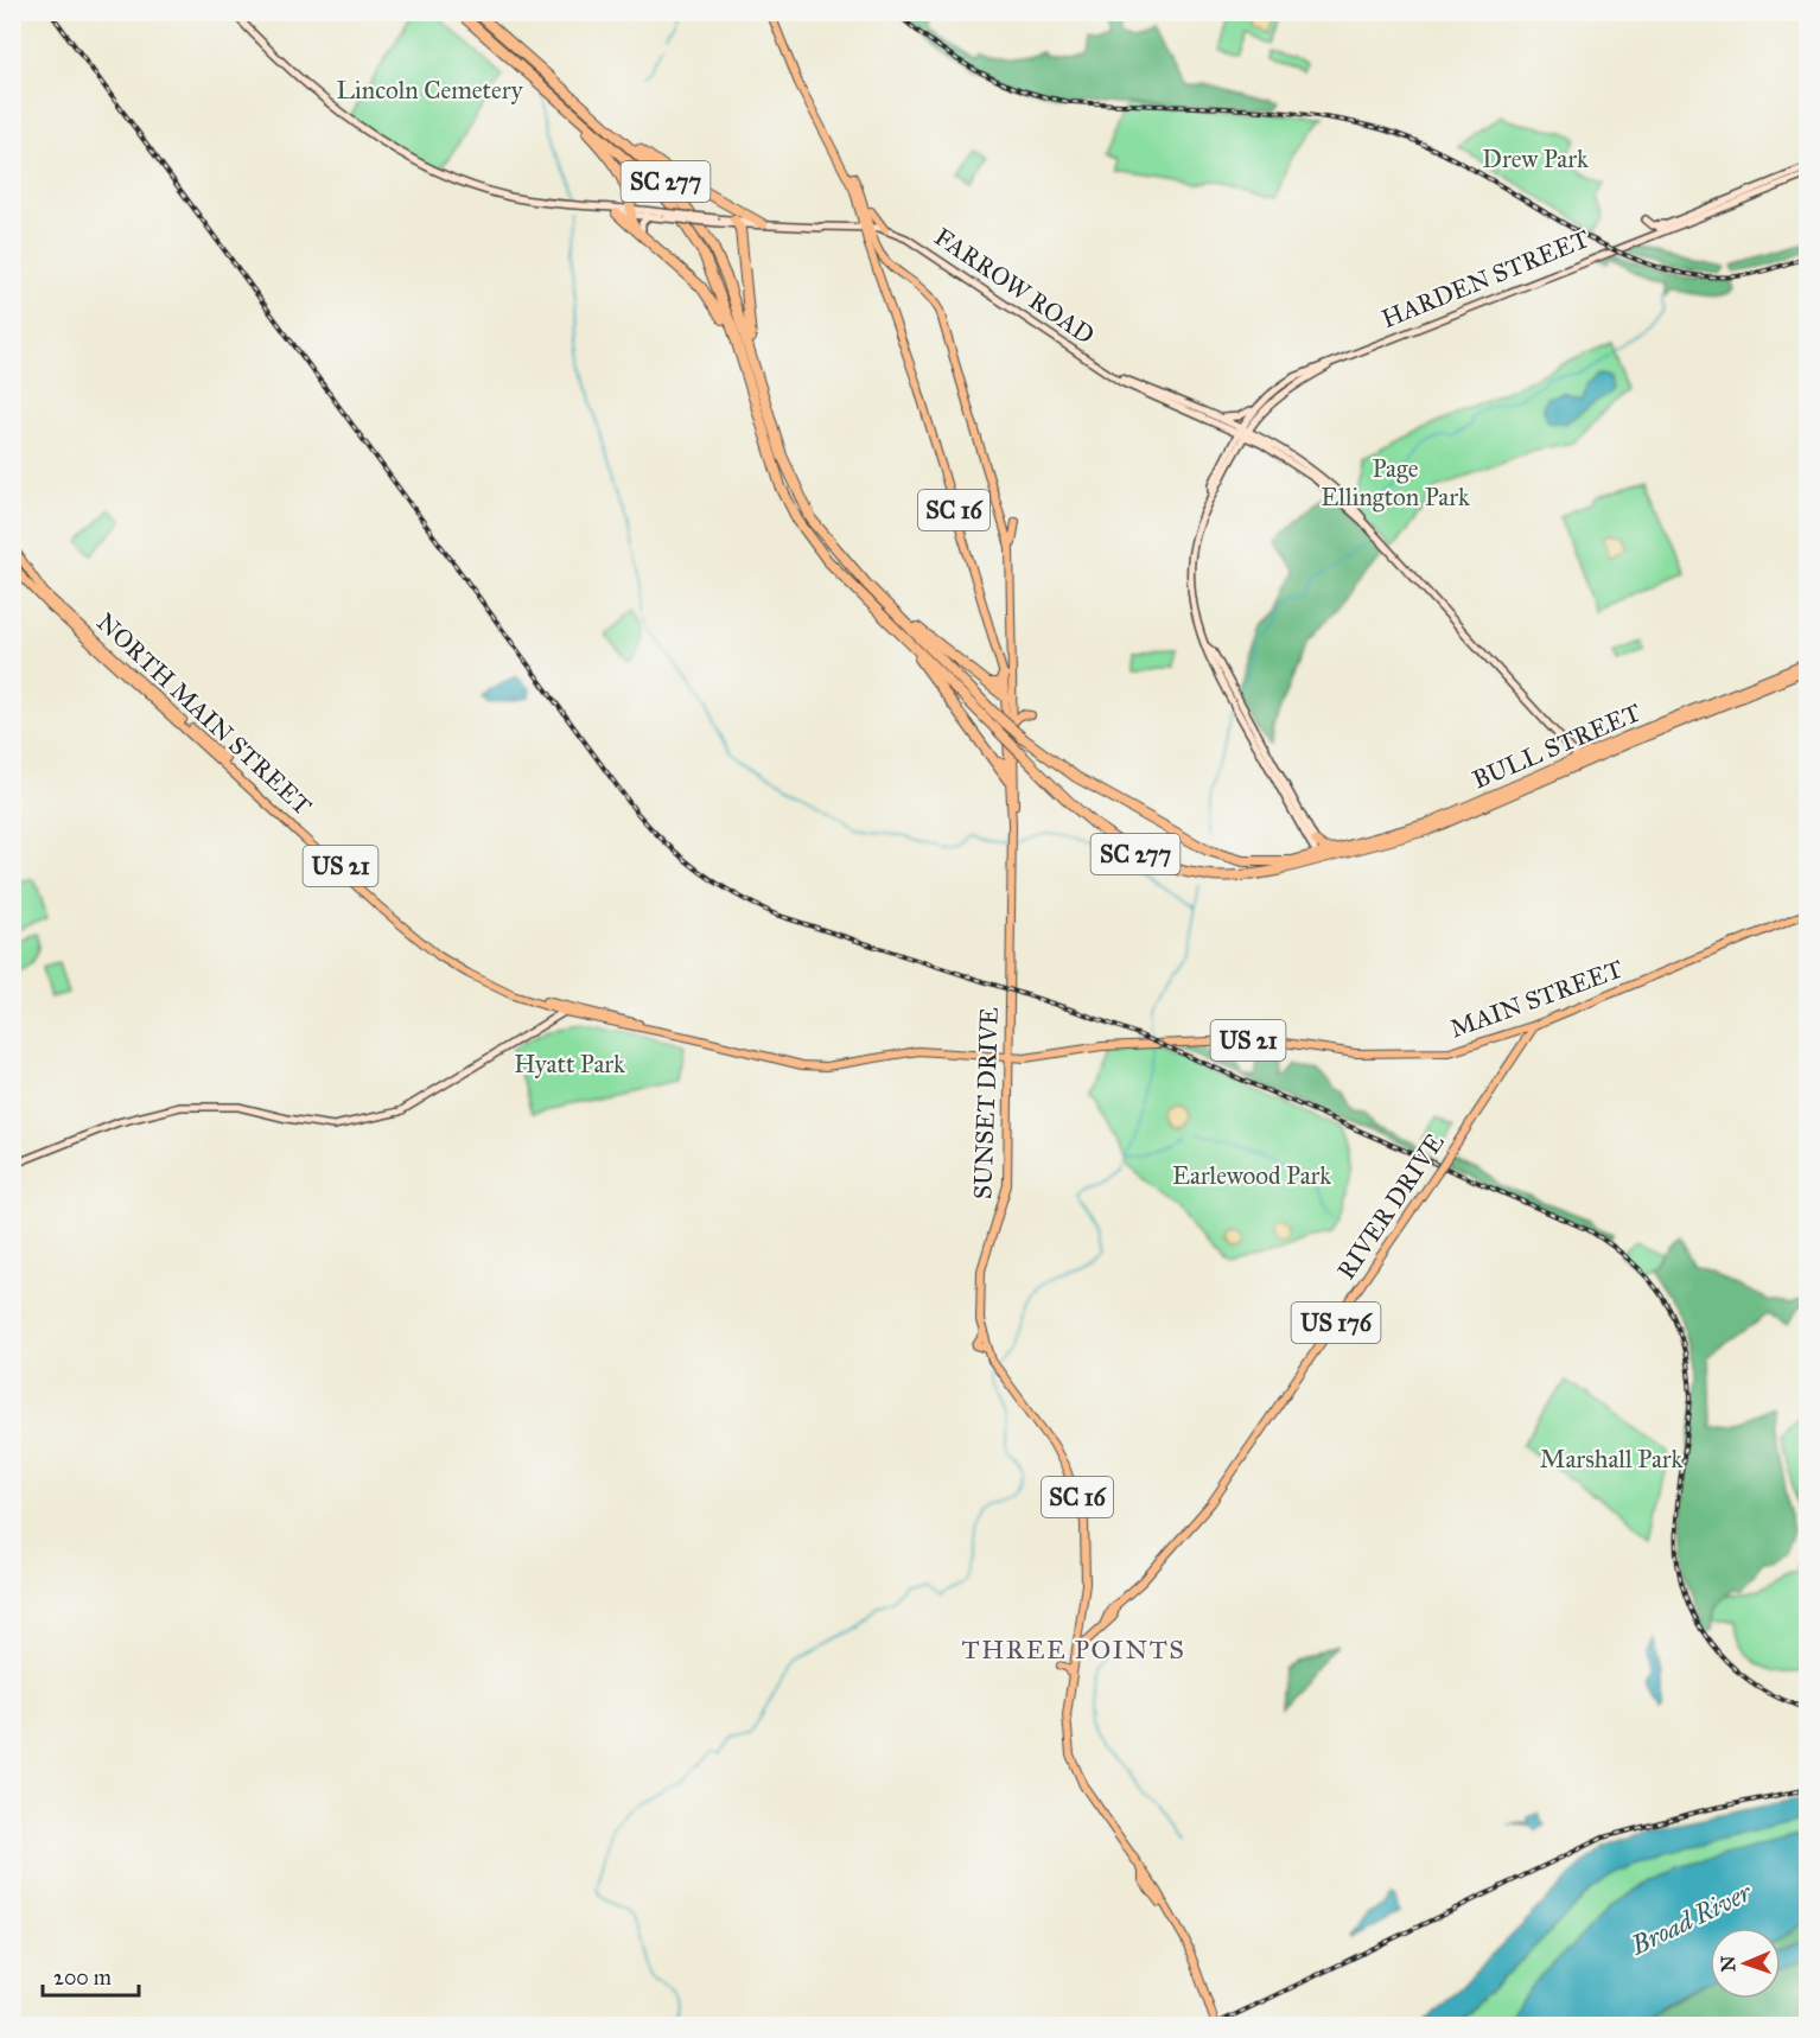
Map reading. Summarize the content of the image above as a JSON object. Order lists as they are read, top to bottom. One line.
{"streets":{"highway":["SC 277","BULL STREET"],"main road":["HARDEN STREET","FARROW ROAD","SC 16","NORTH MAIN STREET","US 21","MAIN STREET","SUNSET DRIVE","RIVER DRIVE","US 176"]},"crossings":[["SC 277","HARDEN STREET"],["SC 277","BULL STREET"],["SC 277","SUNSET DRIVE"],["HARDEN STREET","BULL STREET"],["FARROW ROAD","SC 16"],["SC 16","SUNSET DRIVE"],["SC 16","RIVER DRIVE"],["NORTH MAIN STREET","MAIN STREET"],["NORTH MAIN STREET","SUNSET DRIVE"],["MAIN STREET","SUNSET DRIVE"],["MAIN STREET","RIVER DRIVE"]],"districts":["THREE POINTS"],"water":["Broad River"],"parks":["Lincoln Cemetery","Drew Park","Page Ellington Park","Hyatt Park","Earlewood Park","Marshall Park"],"scale_bar":"200 m","north":"left"}
